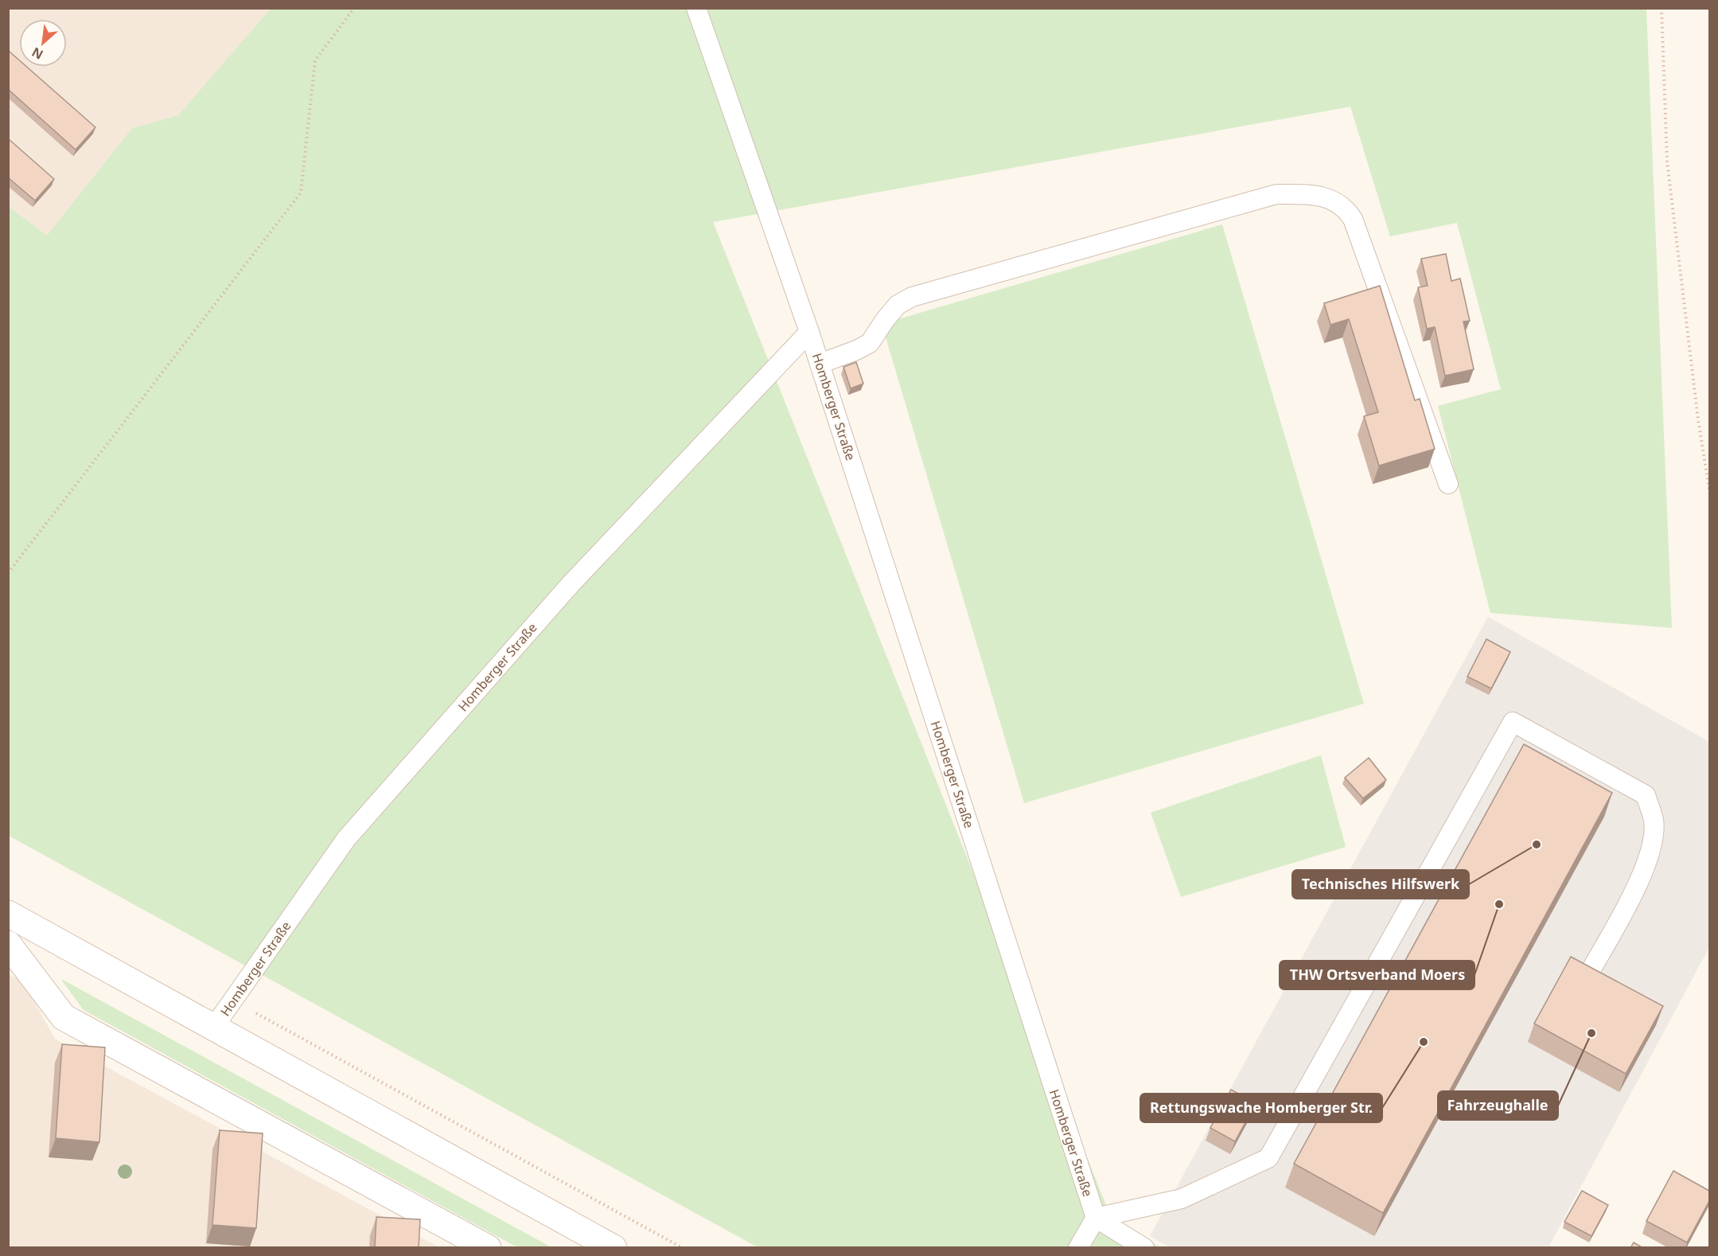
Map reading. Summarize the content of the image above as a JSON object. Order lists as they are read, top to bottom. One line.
{"streets":{"main road":["Homberger Straße"]},"places":["Technisches Hilfswerk","THW Ortsverband Moers","Fahrzeughalle","Rettungswache Homberger Str."],"north":"bottom left"}
